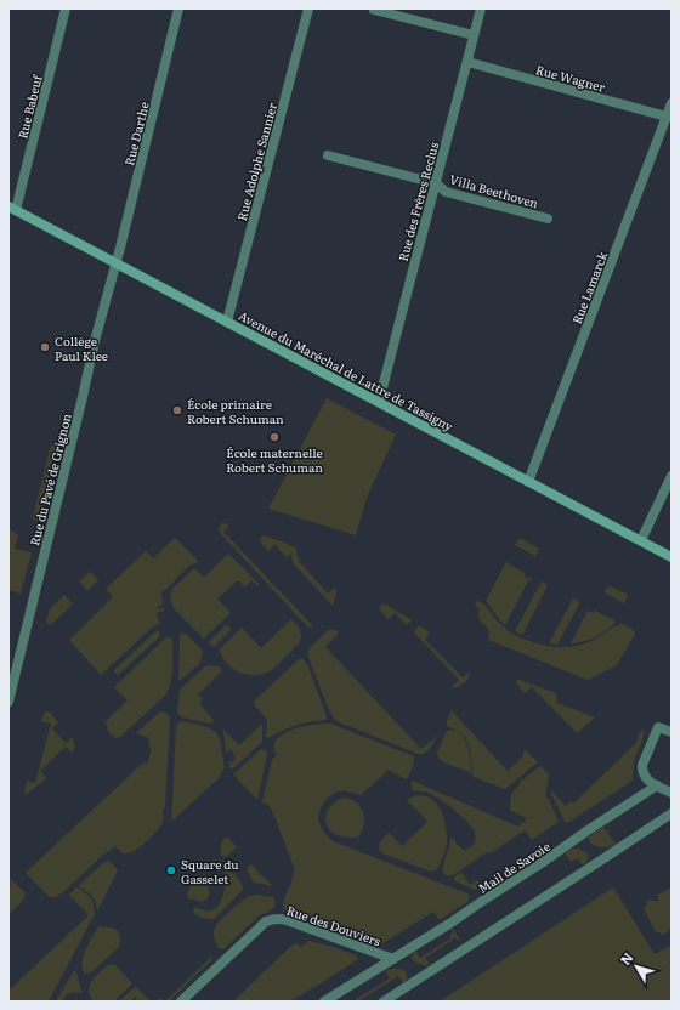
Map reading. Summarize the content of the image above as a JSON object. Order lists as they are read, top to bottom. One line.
{"streets":{"street":["Rue Wagner","Rue Babeuf","Rue Darthe","Rue Adolphe Sannier","Villa Beethoven","Rue des Frères Reclus","Rue Lamarck","Avenue du Maréchal de Lattre de Tassigny","Rue du Pavé de Grignon","Mail de Savoie","Rue des Douviers"]},"crossings":[["Rue Wagner","Rue des Frères Reclus"],["Rue Wagner","Rue Lamarck"],["Rue Babeuf","Avenue du Maréchal de Lattre de Tassigny"],["Rue Darthe","Avenue du Maréchal de Lattre de Tassigny"],["Rue Darthe","Rue du Pavé de Grignon"],["Rue Adolphe Sannier","Avenue du Maréchal de Lattre de Tassigny"],["Villa Beethoven","Rue des Frères Reclus"],["Rue des Frères Reclus","Avenue du Maréchal de Lattre de Tassigny"],["Rue Lamarck","Avenue du Maréchal de Lattre de Tassigny"],["Avenue du Maréchal de Lattre de Tassigny","Rue du Pavé de Grignon"],["Mail de Savoie","Rue des Douviers"]],"places":["Collège Paul Klee","École primaire Robert Schuman","École maternelle Robert Schuman","Square du Gasselet"],"north":"top left"}
